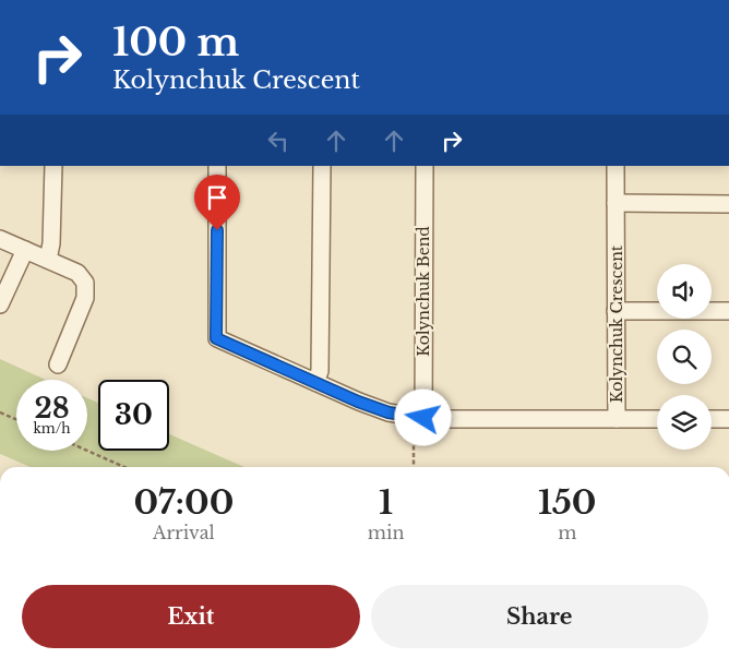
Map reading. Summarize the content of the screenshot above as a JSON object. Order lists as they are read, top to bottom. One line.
{"streets":{"street":["Kolynchuk Bend","Kolynchuk Crescent"]},"crossings":[["Kolynchuk Bend","Kolynchuk Crescent"]],"page":{"turn":["100 m","Kolynchuk Crescent"],"speed":"28 km/h","limit":"30","eta":["07:00","Arrival","1","min","150","m"],"buttons":["Exit","Share"]}}
